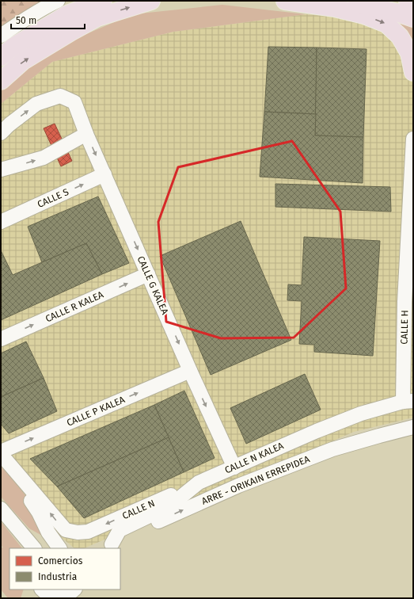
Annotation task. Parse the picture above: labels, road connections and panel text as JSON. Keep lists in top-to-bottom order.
{
  "streets": {
    "street": [
      "CALLE S",
      "CALLE G KALEA",
      "CALLE R KALEA",
      "CALLE H",
      "CALLE P KALEA",
      "CALLE N KALEA",
      "ARRE - ORIKAIN ERREPIDEA",
      "CALLE N"
    ]
  },
  "crossings": [
    ["CALLE S", "CALLE G KALEA"],
    ["CALLE G KALEA", "CALLE R KALEA"],
    ["CALLE G KALEA", "CALLE P KALEA"],
    ["CALLE G KALEA", "CALLE N KALEA"],
    ["CALLE H", "CALLE N KALEA"],
    ["CALLE N KALEA", "ARRE - ORIKAIN ERREPIDEA"],
    ["CALLE N KALEA", "CALLE N"]
  ],
  "one_way": [
    "CALLE G KALEA",
    "CALLE R KALEA",
    "CALLE P KALEA",
    "ARRE - ORIKAIN ERREPIDEA",
    "CALLE N"
  ],
  "legend": ["Comercios", "Industria"],
  "scale_bar": "50 m"
}
